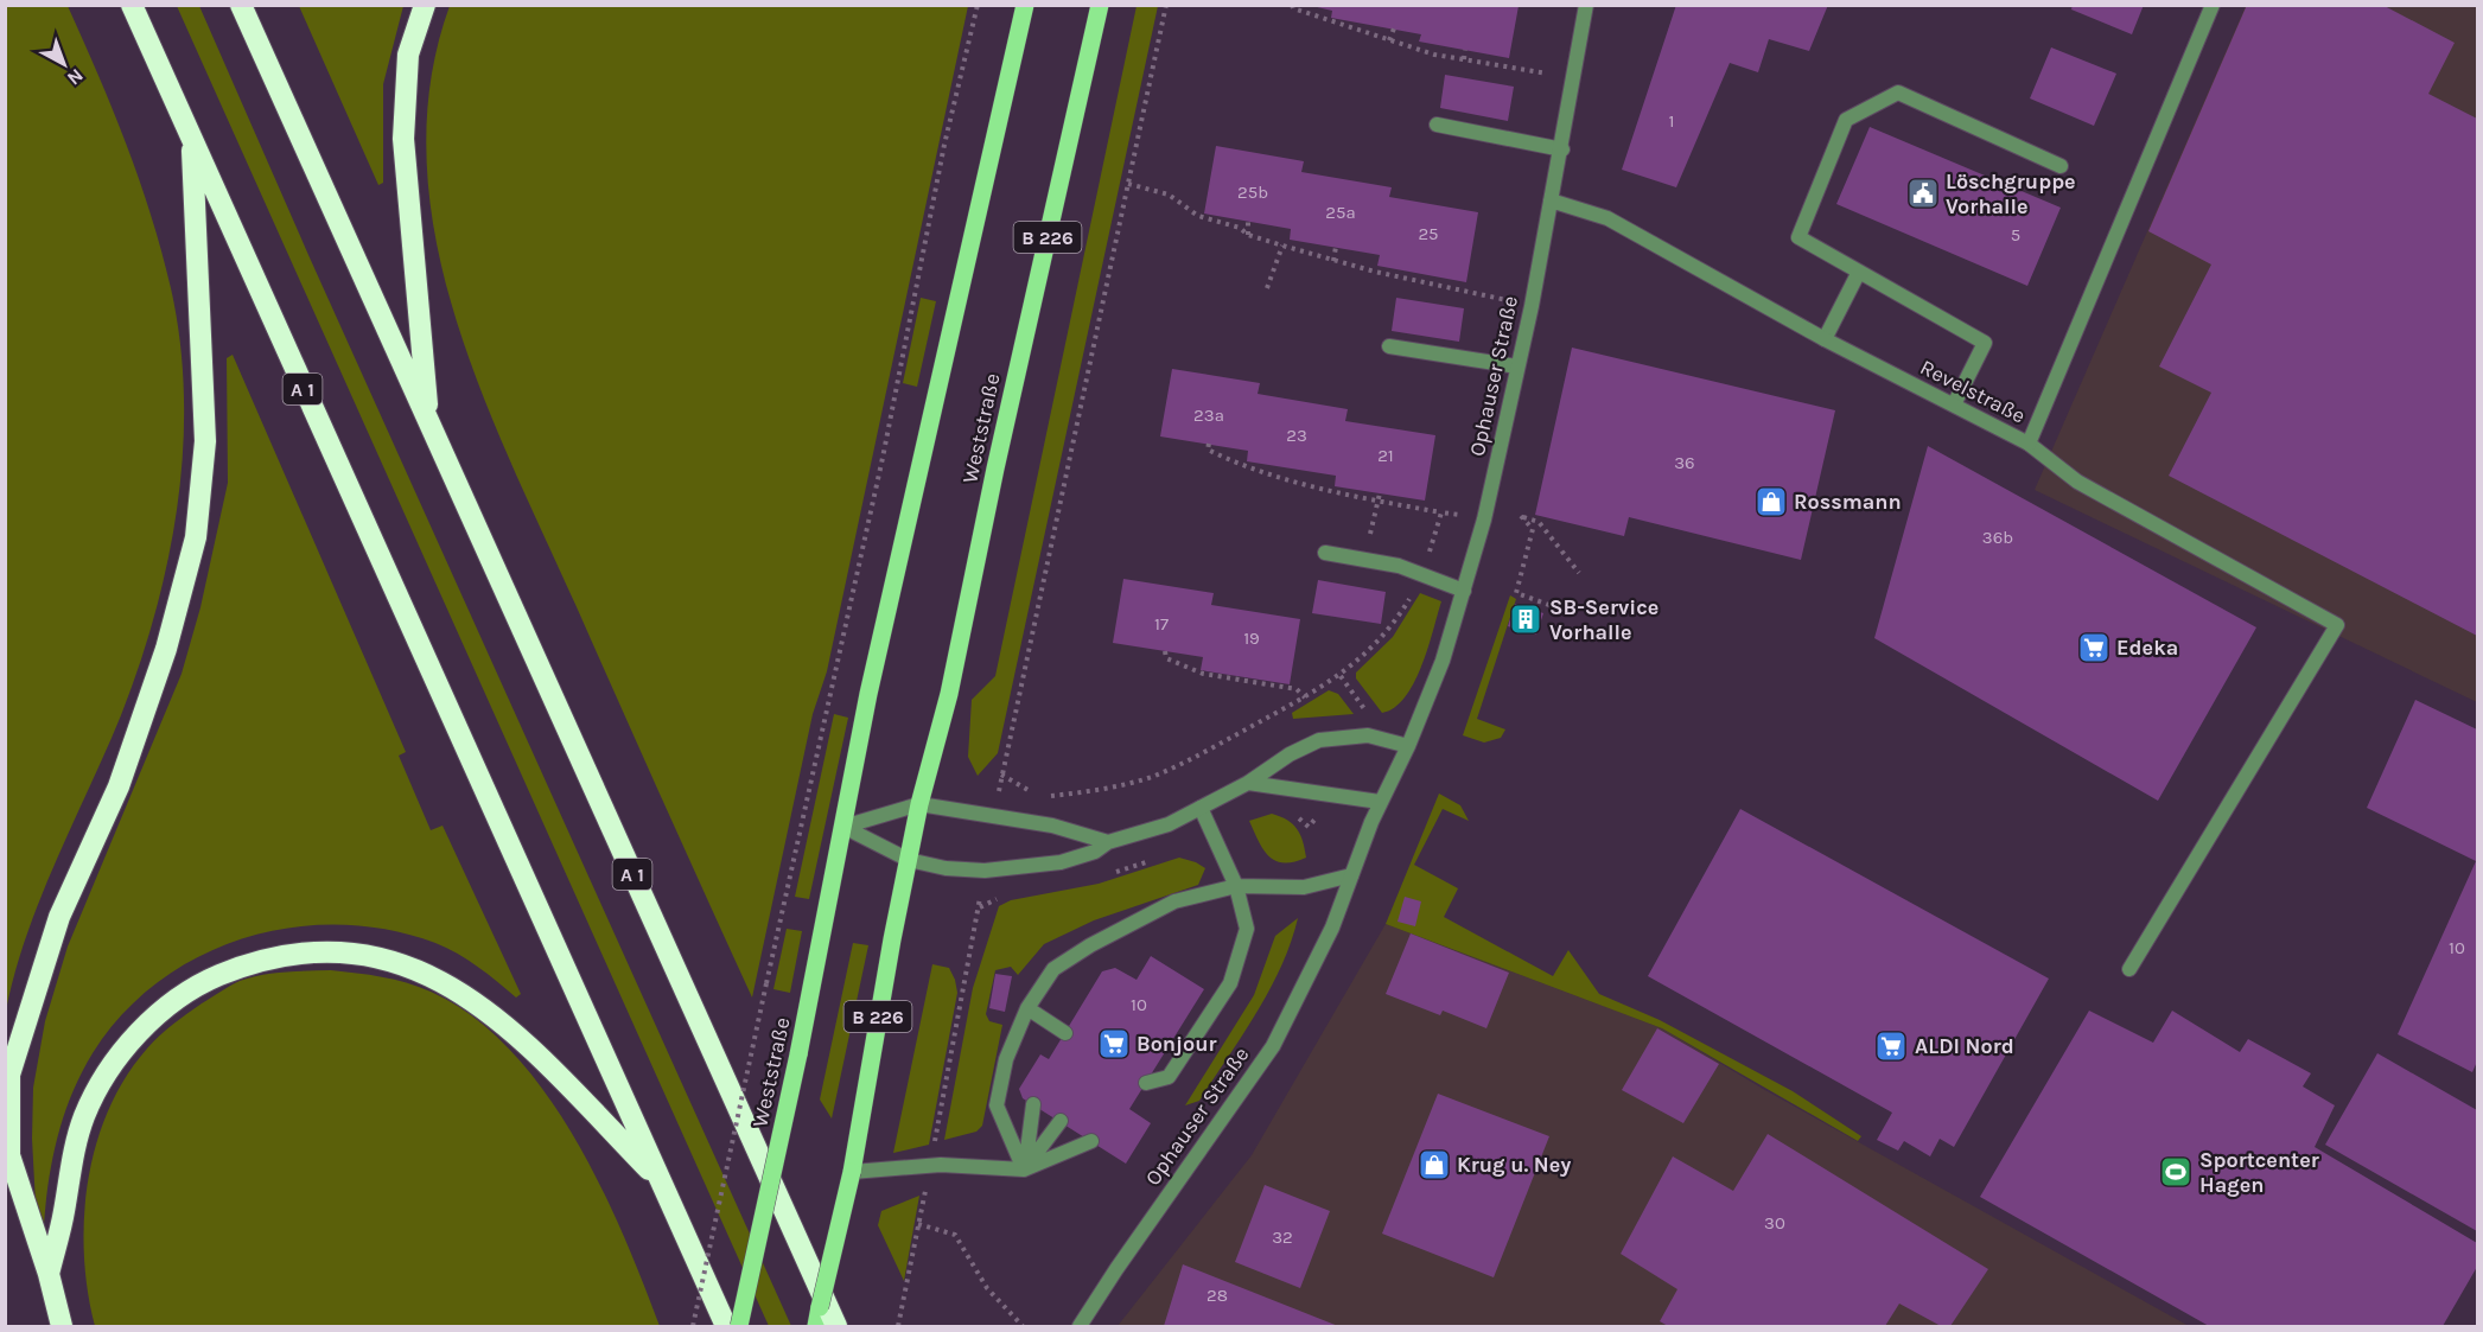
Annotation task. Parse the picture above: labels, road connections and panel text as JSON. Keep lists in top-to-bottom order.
{
  "streets": {
    "highway": ["A 1"],
    "main road": ["B 226", "Weststraße"],
    "street": ["Ophauser Straße", "Revelstraße"]
  },
  "crossings": [
    ["Ophauser Straße", "Revelstraße"]
  ],
  "places": {
    "public building": ["Löschgruppe Vorhalle"],
    "shop": ["Rossmann", "Krug u. Ney"],
    "building": ["SB-Service Vorhalle"],
    "supermarket": ["Edeka", "Bonjour", "ALDI Nord"],
    "sports": ["Sportcenter Hagen"]
  },
  "house_numbers": [
    "1",
    "25b",
    "25a",
    "25",
    "5",
    "23a",
    "23",
    "21",
    "36",
    "36b",
    "17",
    "19",
    "10",
    "10",
    "30",
    "32",
    "28"
  ],
  "north": "bottom right"
}
